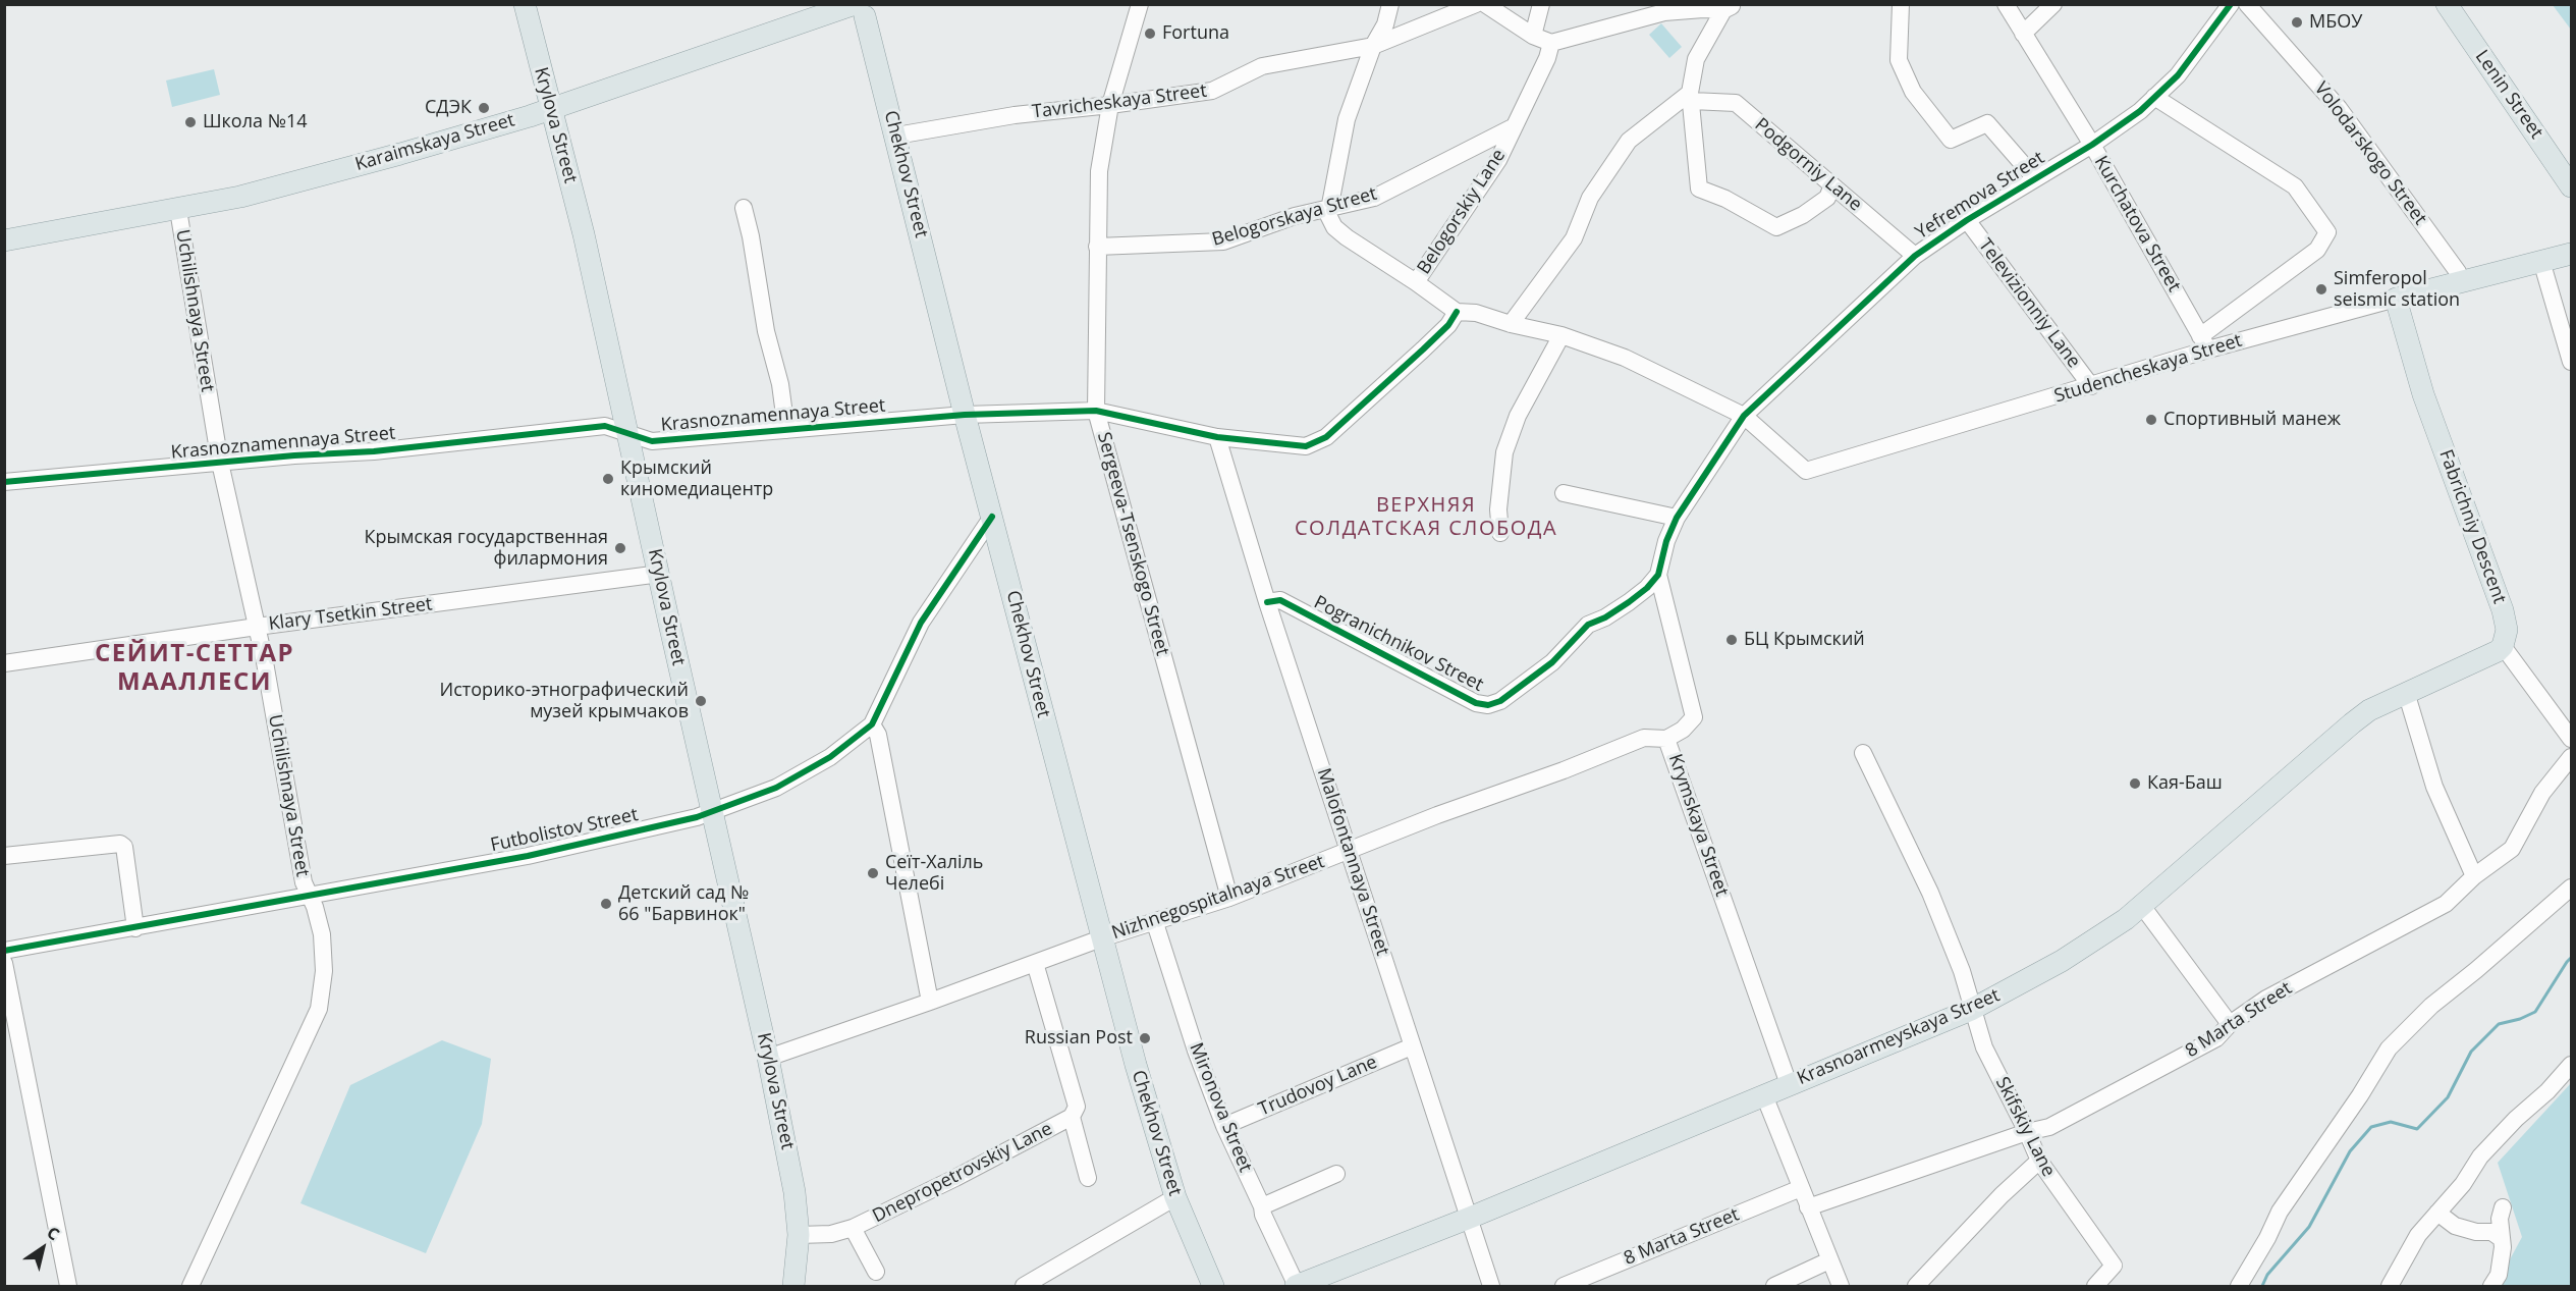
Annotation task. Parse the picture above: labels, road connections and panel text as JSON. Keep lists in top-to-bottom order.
{
  "streets": {
    "main road": [
      "Lenin Street",
      "Krylova Street",
      "Karaimskaya Street",
      "Chekhov Street",
      "Studencheskaya Street",
      "Fabrichniy Descent",
      "Krasnoarmeyskaya Street"
    ],
    "street": [
      "Tavricheskaya Street",
      "Volodarskogo Street",
      "Podgorniy Lane",
      "Yefremova Street",
      "Belogorskiy Lane",
      "Belogorskaya Street",
      "Kurchatova Street",
      "Televizionniy Lane",
      "Uchilishnaya Street",
      "Krasnoznamennaya Street",
      "Sergeeva-Tsenskogo Street",
      "Klary Tsetkin Street",
      "Pogranichnikov Street",
      "Krymskaya Street",
      "Futbolistov Street",
      "Malofontannaya Street",
      "Nizhnegospitalnaya Street",
      "8 Marta Street",
      "Trudovoy Lane",
      "Mironova Street",
      "Skifskiy Lane",
      "Dnepropetrovskiy Lane"
    ]
  },
  "crossings": [
    ["Tavricheskaya Street", "Chekhov Street"],
    ["Tavricheskaya Street", "Sergeeva-Tsenskogo Street"],
    ["Krylova Street", "Karaimskaya Street"],
    ["Krylova Street", "Krasnoznamennaya Street"],
    ["Krylova Street", "Klary Tsetkin Street"],
    ["Krylova Street", "Futbolistov Street"],
    ["Krylova Street", "Nizhnegospitalnaya Street"],
    ["Krylova Street", "Dnepropetrovskiy Lane"],
    ["Karaimskaya Street", "Chekhov Street"],
    ["Karaimskaya Street", "Uchilishnaya Street"],
    ["Volodarskogo Street", "Studencheskaya Street"],
    ["Podgorniy Lane", "Yefremova Street"],
    ["Chekhov Street", "Krasnoznamennaya Street"],
    ["Chekhov Street", "Futbolistov Street"],
    ["Chekhov Street", "Nizhnegospitalnaya Street"],
    ["Yefremova Street", "Kurchatova Street"],
    ["Yefremova Street", "Televizionniy Lane"],
    ["Yefremova Street", "Studencheskaya Street"],
    ["Belogorskiy Lane", "Belogorskaya Street"],
    ["Belogorskaya Street", "Sergeeva-Tsenskogo Street"],
    ["Kurchatova Street", "Studencheskaya Street"],
    ["Televizionniy Lane", "Studencheskaya Street"],
    ["Uchilishnaya Street", "Krasnoznamennaya Street"],
    ["Uchilishnaya Street", "Klary Tsetkin Street"],
    ["Uchilishnaya Street", "Futbolistov Street"],
    ["Studencheskaya Street", "Fabrichniy Descent"],
    ["Krasnoznamennaya Street", "Sergeeva-Tsenskogo Street"],
    ["Krasnoznamennaya Street", "Malofontannaya Street"],
    ["Fabrichniy Descent", "Krasnoarmeyskaya Street"],
    ["Sergeeva-Tsenskogo Street", "Nizhnegospitalnaya Street"],
    ["Pogranichnikov Street", "Krymskaya Street"],
    ["Pogranichnikov Street", "Malofontannaya Street"],
    ["Krymskaya Street", "Nizhnegospitalnaya Street"],
    ["Krymskaya Street", "Krasnoarmeyskaya Street"],
    ["Malofontannaya Street", "Nizhnegospitalnaya Street"],
    ["Malofontannaya Street", "Krasnoarmeyskaya Street"],
    ["Malofontannaya Street", "Trudovoy Lane"],
    ["Nizhnegospitalnaya Street", "Mironova Street"],
    ["Nizhnegospitalnaya Street", "Dnepropetrovskiy Lane"],
    ["8 Marta Street", "Skifskiy Lane"],
    ["Krasnoarmeyskaya Street", "Mironova Street"],
    ["Krasnoarmeyskaya Street", "Skifskiy Lane"],
    ["Trudovoy Lane", "Mironova Street"]
  ],
  "districts": ["ВЕРХНЯЯ СОЛДАТСКАЯ СЛОБОДА", "СЕЙИТ-СЕТТАР МААЛЛЕСИ"],
  "places": [
    "МБОУ",
    "Fortuna",
    "СДЭК",
    "Школа №14",
    "Simferopol seismic station",
    "Спортивный манеж",
    "Крымский киномедиацентр",
    "Крымская государственная филармония",
    "БЦ Крымский",
    "Историко-этнографический музей крымчаков",
    "Кая-Баш",
    "Сеїт-Халіль Челебі",
    "Детский сад № 66 \"Барвинок\"",
    "Russian Post"
  ],
  "north": "top right"
}
